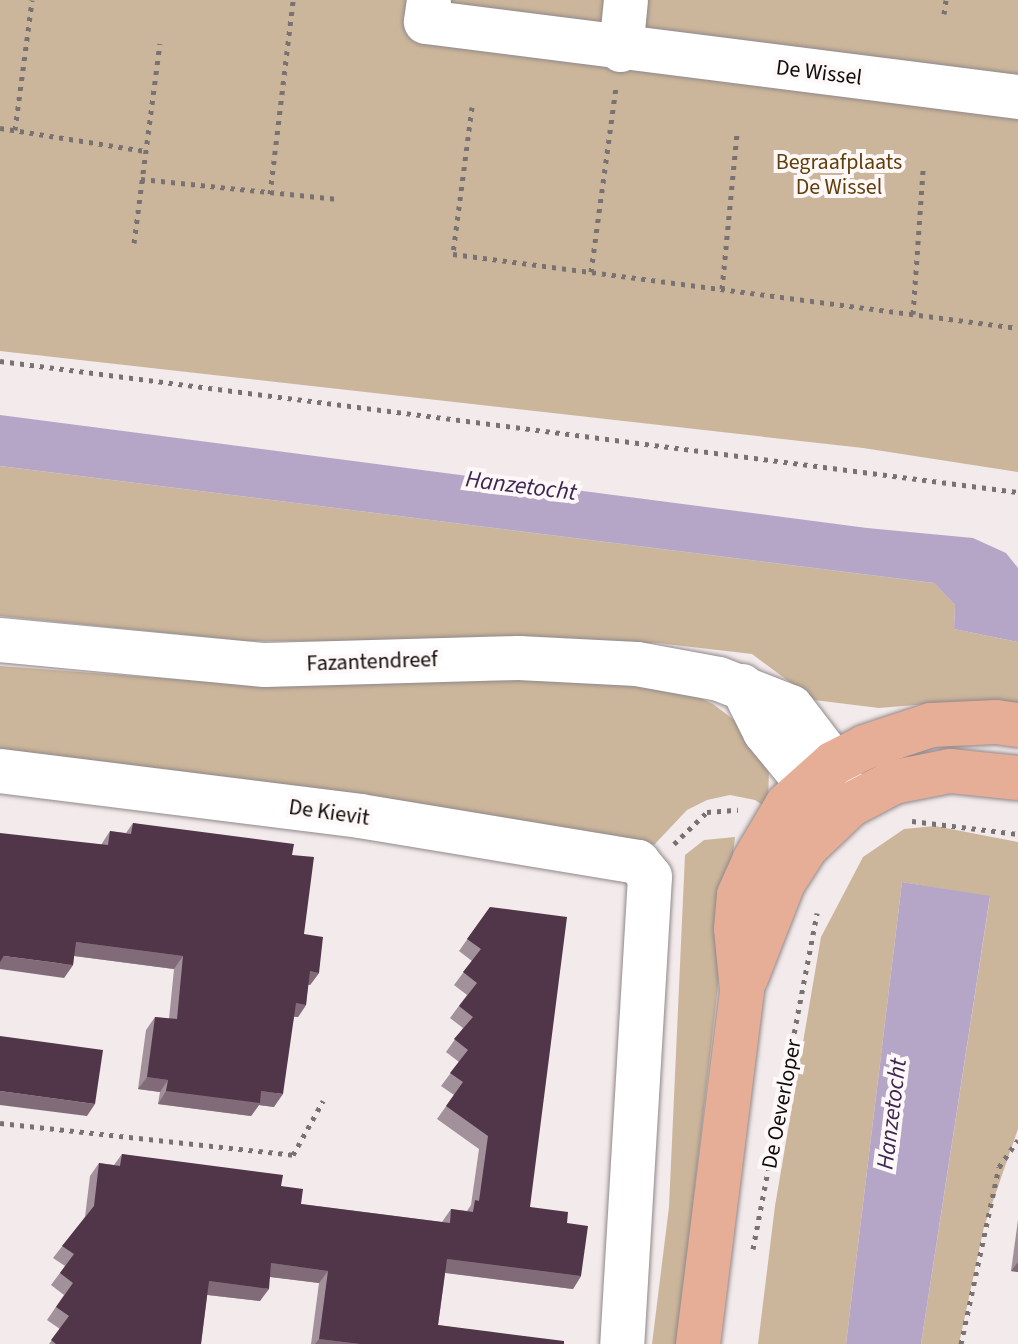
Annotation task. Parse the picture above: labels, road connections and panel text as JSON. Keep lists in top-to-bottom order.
{
  "streets": {
    "street": ["De Wissel", "Fazantendreef", "De Kievit"],
    "path": ["De Oeverloper"]
  },
  "water": ["Hanzetocht"],
  "parks": ["Begraafplaats De Wissel"]
}
